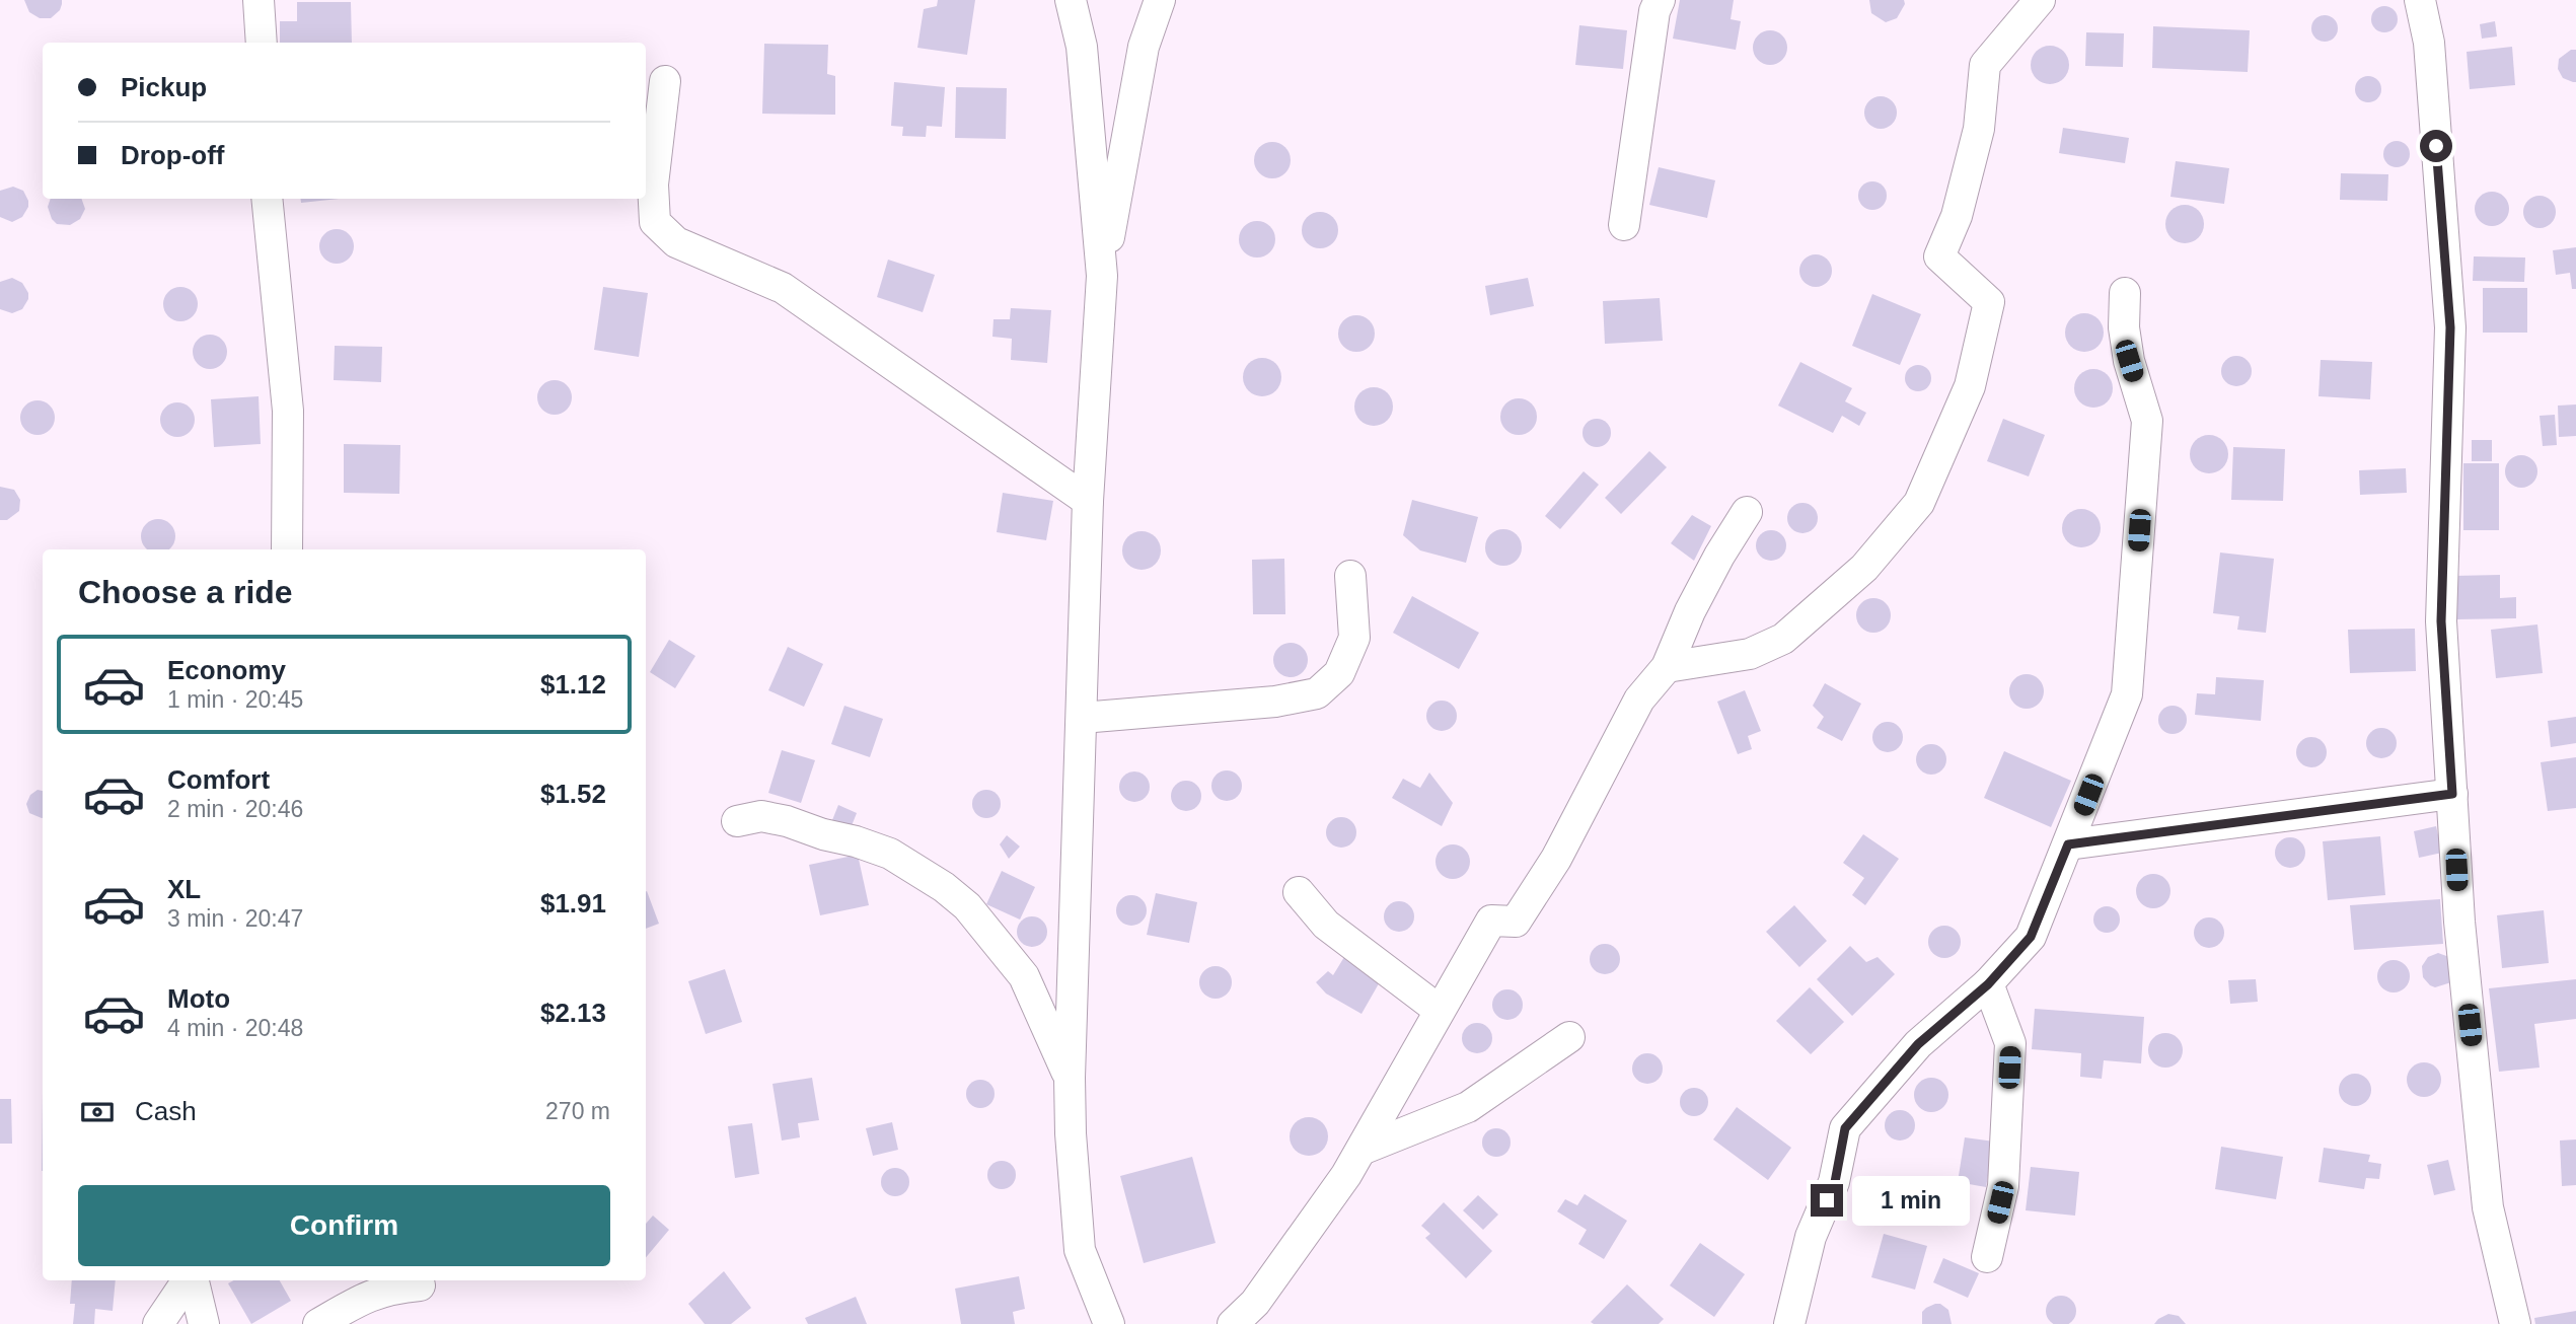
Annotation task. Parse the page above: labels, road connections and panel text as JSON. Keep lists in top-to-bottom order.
{
  "page": {
    "banner": ["Pickup", "Drop-off"],
    "heading": "Choose a ride",
    "list": [
      {
        "name": "Economy",
        "note": "1 min · 20:45",
        "value": "$1.12"
      },
      {
        "name": "Comfort",
        "note": "2 min · 20:46",
        "value": "$1.52"
      },
      {
        "name": "XL",
        "note": "3 min · 20:47",
        "value": "$1.91"
      },
      {
        "name": "Moto",
        "note": "4 min · 20:48",
        "value": "$2.13"
      }
    ],
    "pay": ["Cash", "270 m"],
    "buttons": "Confirm",
    "bubble": "1 min"
  }
}
